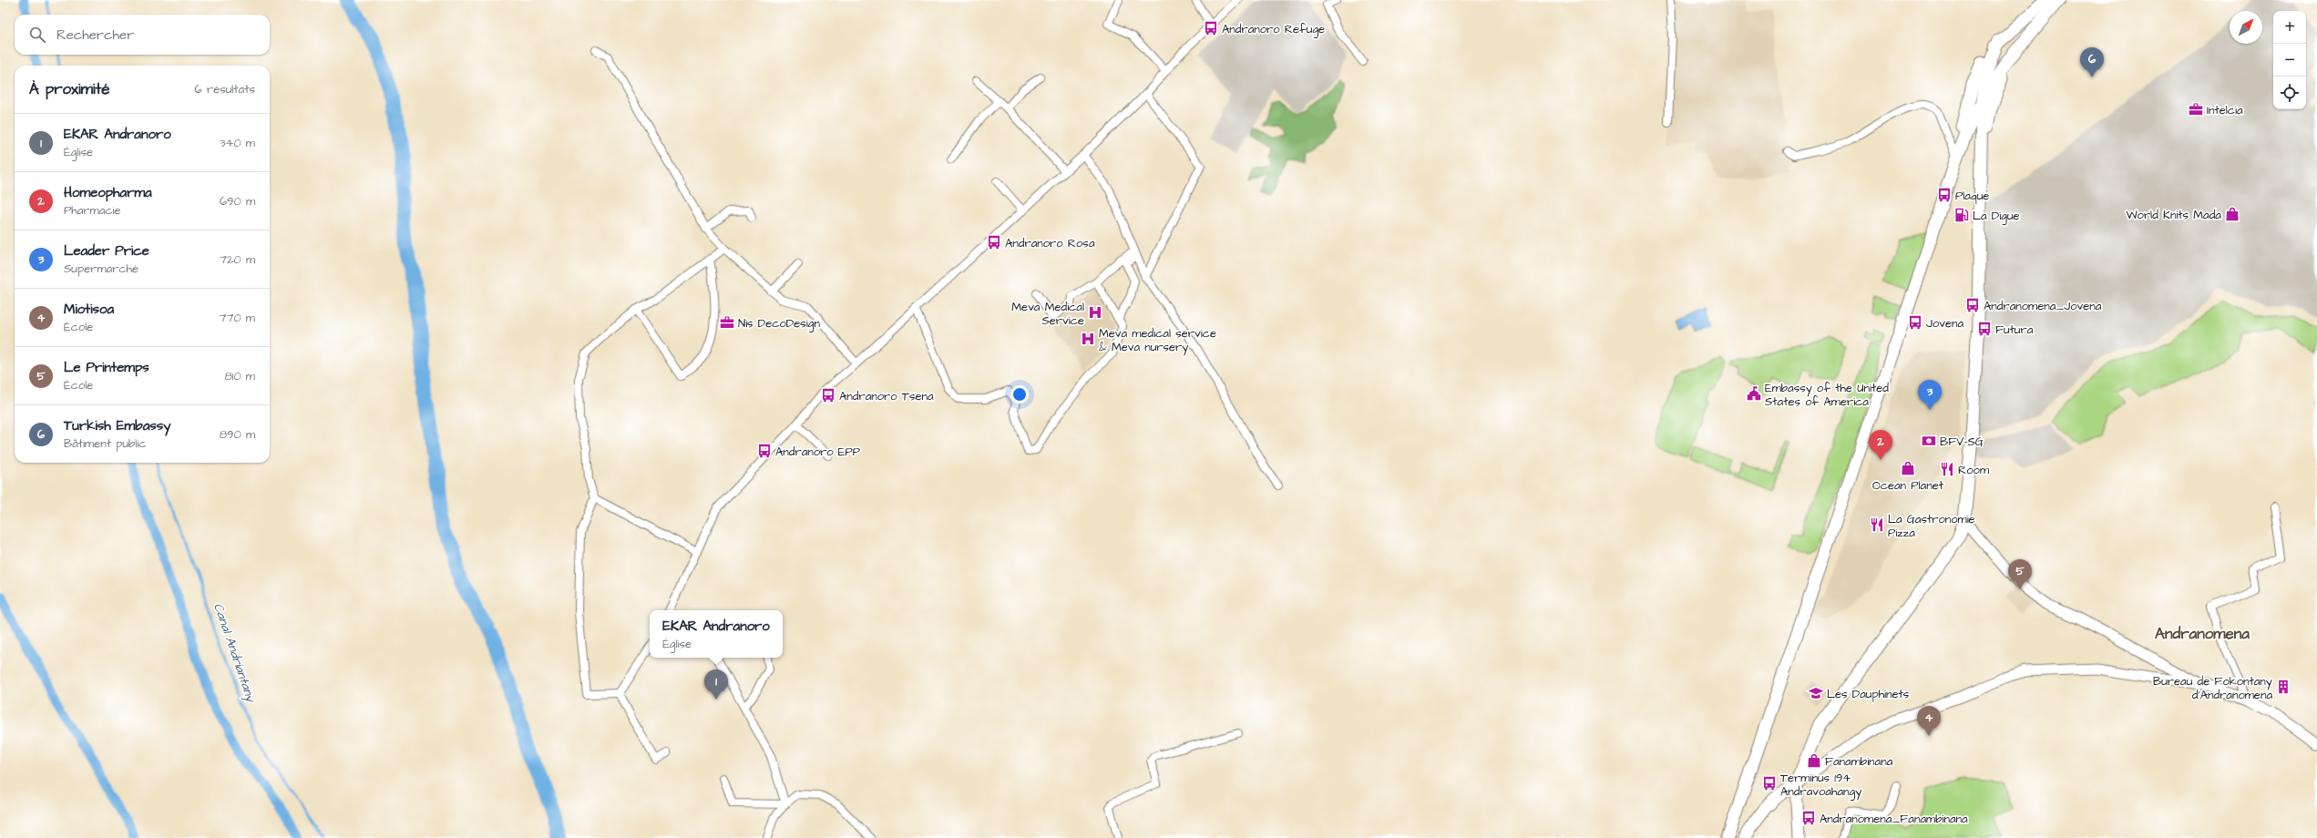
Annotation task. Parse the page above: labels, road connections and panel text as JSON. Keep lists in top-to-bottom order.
{
  "districts": ["Andranomena"],
  "water": ["Canal Andriantany"],
  "places": {
    "bus stop": [
      "Andranoro Refuge",
      "Plaque",
      "Andranoro Rosa",
      "Andranomena_Jovena",
      "Jovena",
      "Futura",
      "Andranoro Tsena",
      "Andranoro EPP",
      "Terminus 194 Andravoahangy",
      "Andranomena_Fanambinana"
    ],
    "office": ["Intelcia", "Nis DecoDesign"],
    "shop": ["World Knits Mada", "Ocean Planet", "Fanambinana"],
    "fuel station": ["La Digue"],
    "hospital": ["Meva Medical Service", "Meva medical service & Meva nursery"],
    "public building": ["Embassy of the United States of America"],
    "bank": ["BFV-SG"],
    "restaurant": ["Room", "La Gastronomie Pizza"],
    "building": ["Bureau de Fokontany d'Andranomena"],
    "school or university": ["Les Dauphinets"]
  },
  "north": "top right",
  "page": {
    "map_buttons": ["+", "−"],
    "search": "Rechercher",
    "pins": [
      "6",
      "3",
      "2",
      "5",
      "1",
      "4"
    ],
    "heading": ["À proximité", "6 résultats"],
    "list": [
      {
        "mark": "1",
        "name": "EKAR Andranoro",
        "note": "Église",
        "value": "340 m"
      },
      {
        "mark": "2",
        "name": "Homeopharma",
        "note": "Pharmacie",
        "value": "690 m"
      },
      {
        "mark": "3",
        "name": "Leader Price",
        "note": "Supermarché",
        "value": "720 m"
      },
      {
        "mark": "4",
        "name": "Miotisoa",
        "note": "École",
        "value": "770 m"
      },
      {
        "mark": "5",
        "name": "Le Printemps",
        "note": "École",
        "value": "810 m"
      },
      {
        "mark": "6",
        "name": "Turkish Embassy",
        "note": "Bâtiment public",
        "value": "890 m"
      }
    ],
    "popup": ["EKAR Andranoro", "Église"]
  }
}
